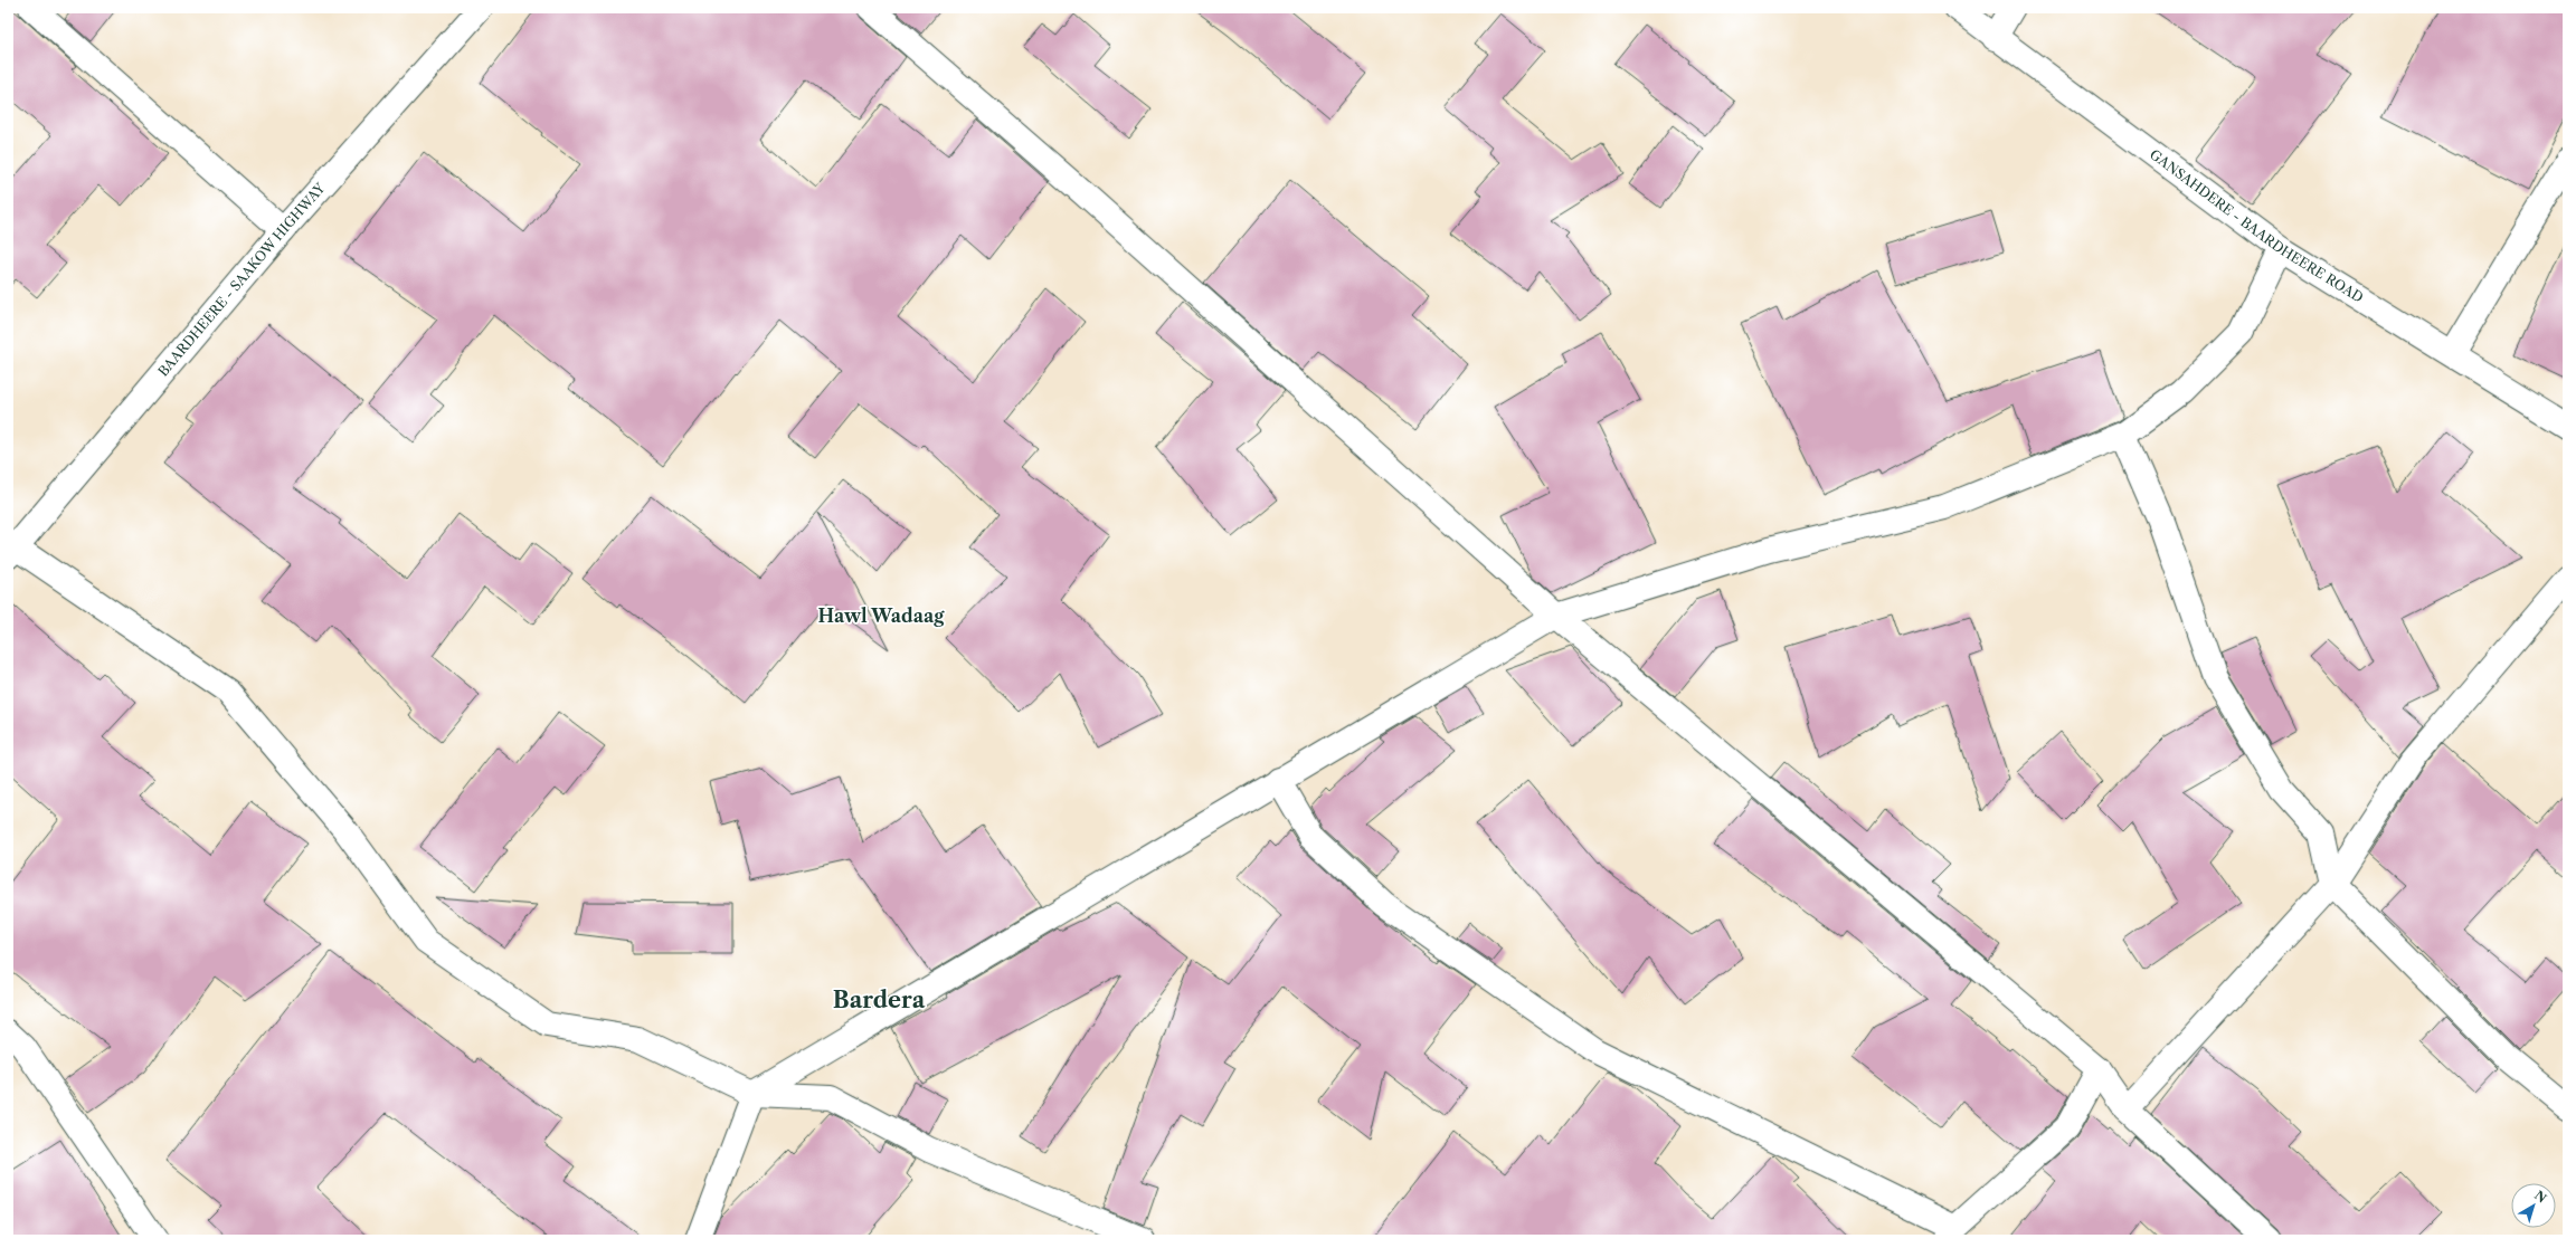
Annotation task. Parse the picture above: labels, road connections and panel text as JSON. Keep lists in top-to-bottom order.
{
  "streets": {
    "street": ["GANSAHDERE - BAARDHEERE ROAD", "BAARDHEERE - SAAKOW HIGHWAY"]
  },
  "districts": ["Hawl Wadaag", "Bardera"],
  "north": "top right"
}
